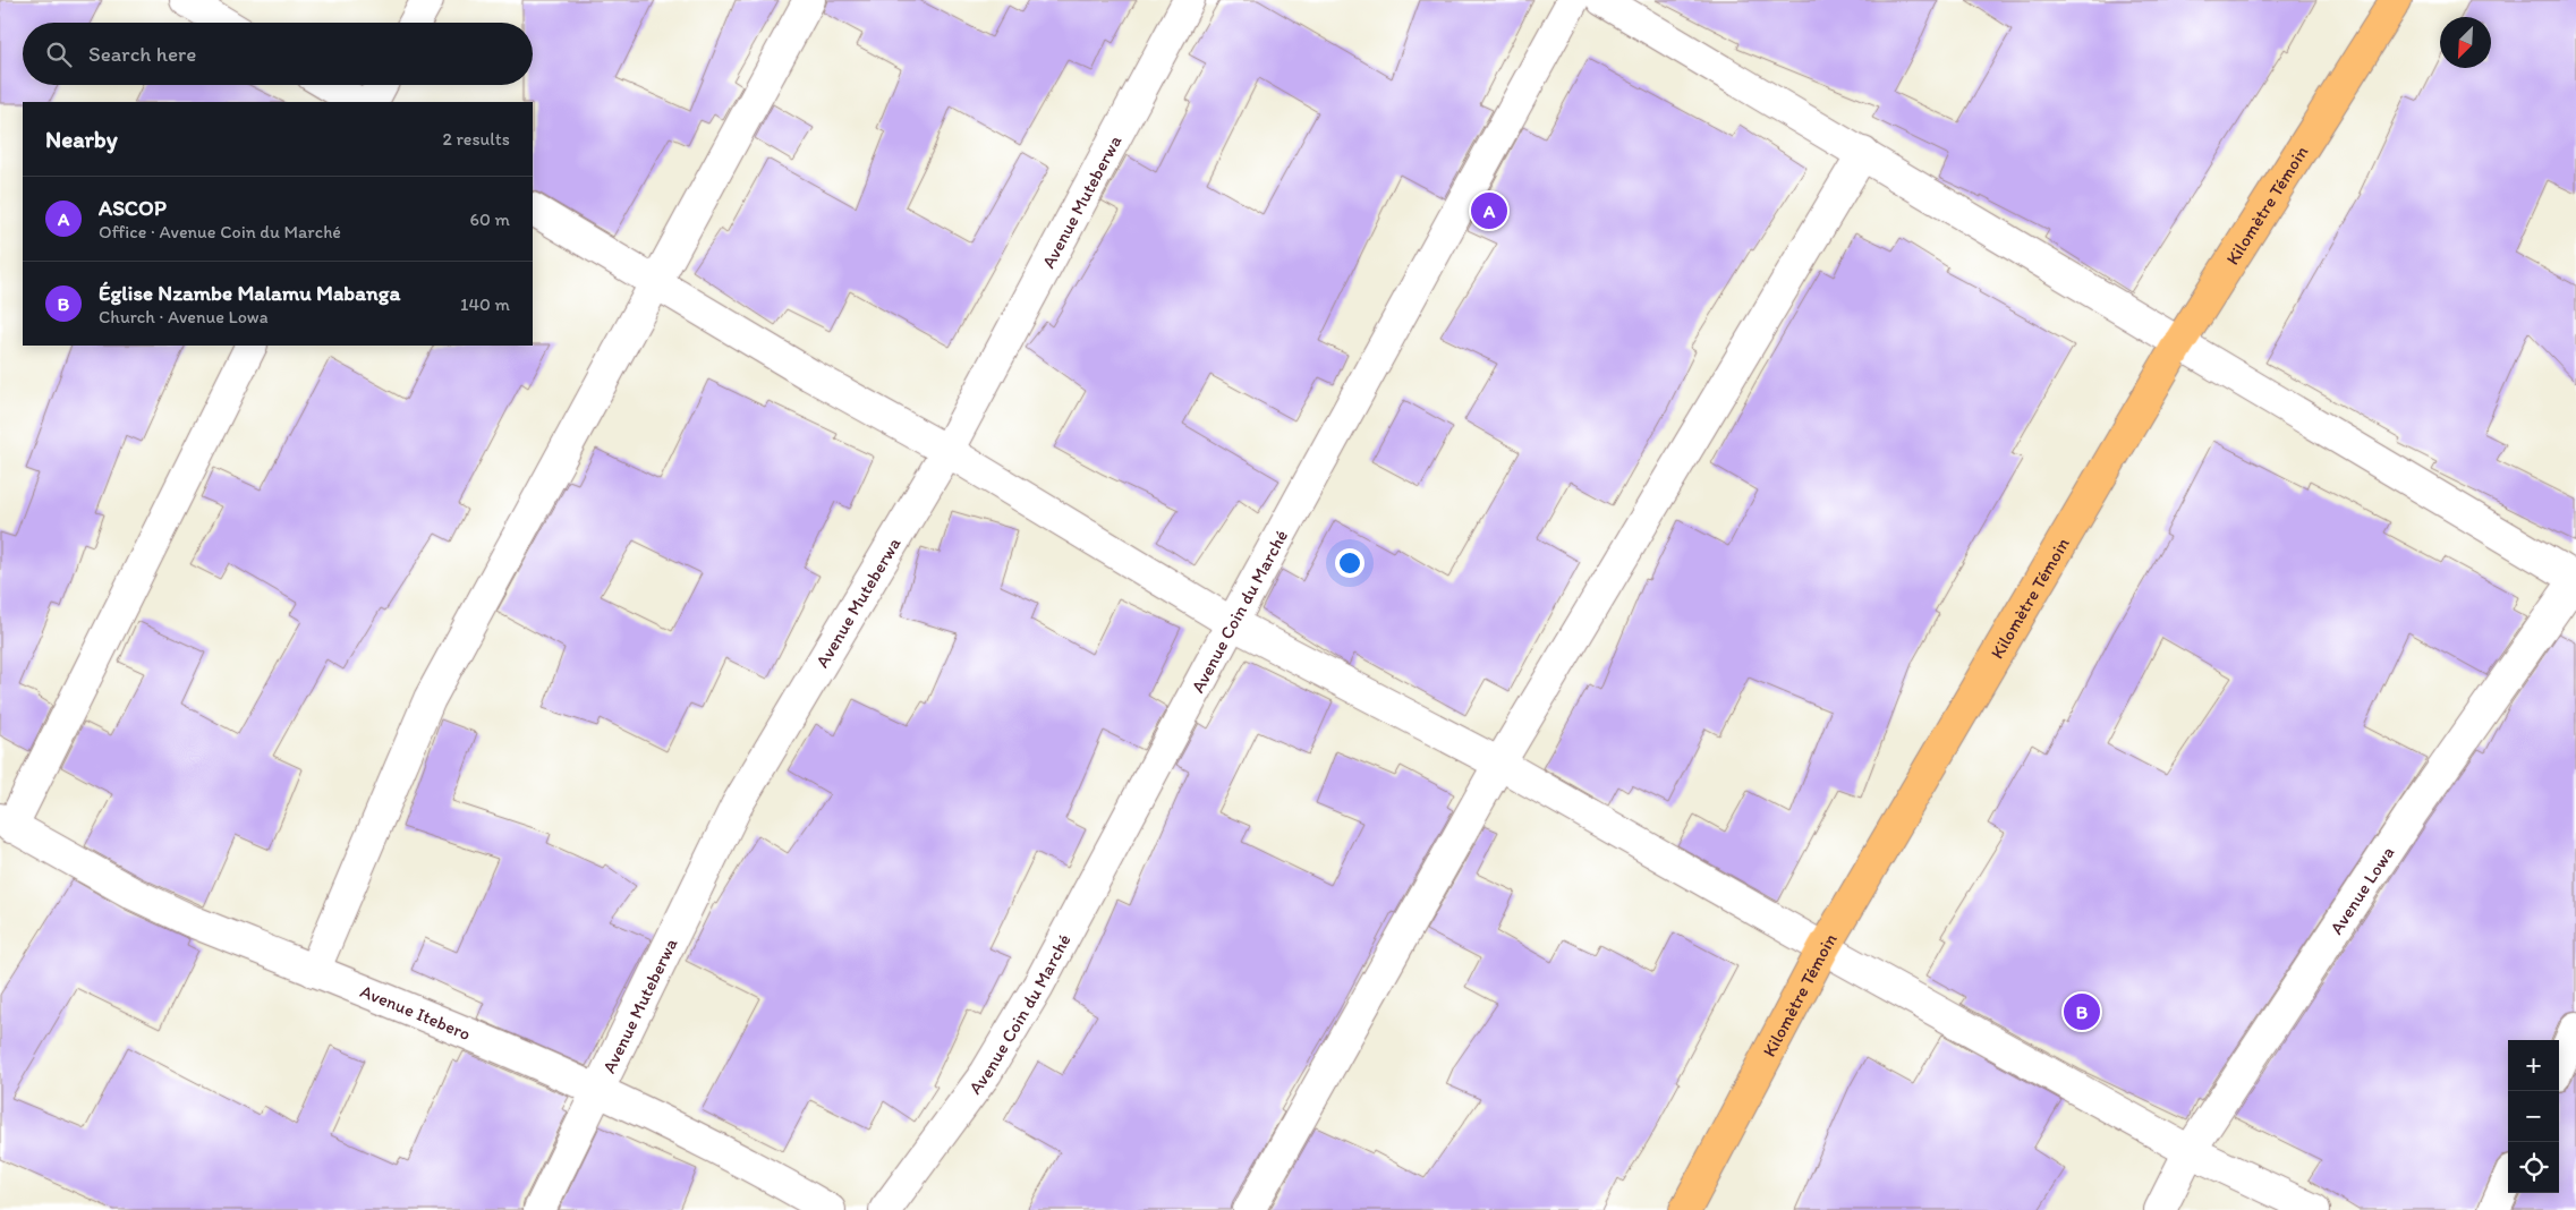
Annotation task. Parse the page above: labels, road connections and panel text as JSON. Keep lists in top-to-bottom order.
{
  "streets": {
    "main road": ["Kilomètre Témoin"],
    "street": [
      "Avenue Muteberwa",
      "Avenue Coin du Marché",
      "Avenue Lowa",
      "Avenue Itebero"
    ]
  },
  "crossings": [
    ["Avenue Muteberwa", "Avenue Itebero"]
  ],
  "north": "bottom left",
  "page": {
    "search": "Search here",
    "heading": ["Nearby", "2 results"],
    "list": [
      {
        "mark": "A",
        "name": "ASCOP",
        "note": "Office · Avenue Coin du Marché",
        "value": "60 m"
      },
      {
        "mark": "B",
        "name": "Église Nzambe Malamu Mabanga",
        "note": "Church · Avenue Lowa",
        "value": "140 m"
      }
    ],
    "pins": ["A", "B"],
    "map_buttons": ["+", "−"]
  }
}
